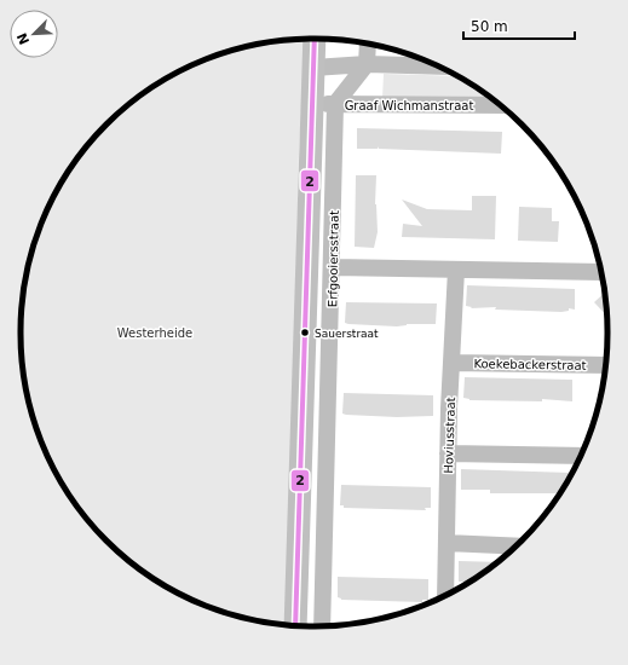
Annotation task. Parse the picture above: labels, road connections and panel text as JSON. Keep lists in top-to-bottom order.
{
  "streets": {
    "street": [
      "Graaf Wichmanstraat",
      "Erfgooiersstraat",
      "Koekebackerstraat",
      "Hoviusstraat"
    ]
  },
  "crossings": [
    ["Graaf Wichmanstraat", "Erfgooiersstraat"],
    ["Koekebackerstraat", "Hoviusstraat"]
  ],
  "parks": ["Westerheide"],
  "places": ["Sauerstraat"],
  "lines": ["transit line 2"],
  "scale_bar": "50 m",
  "north": "bottom left"
}
